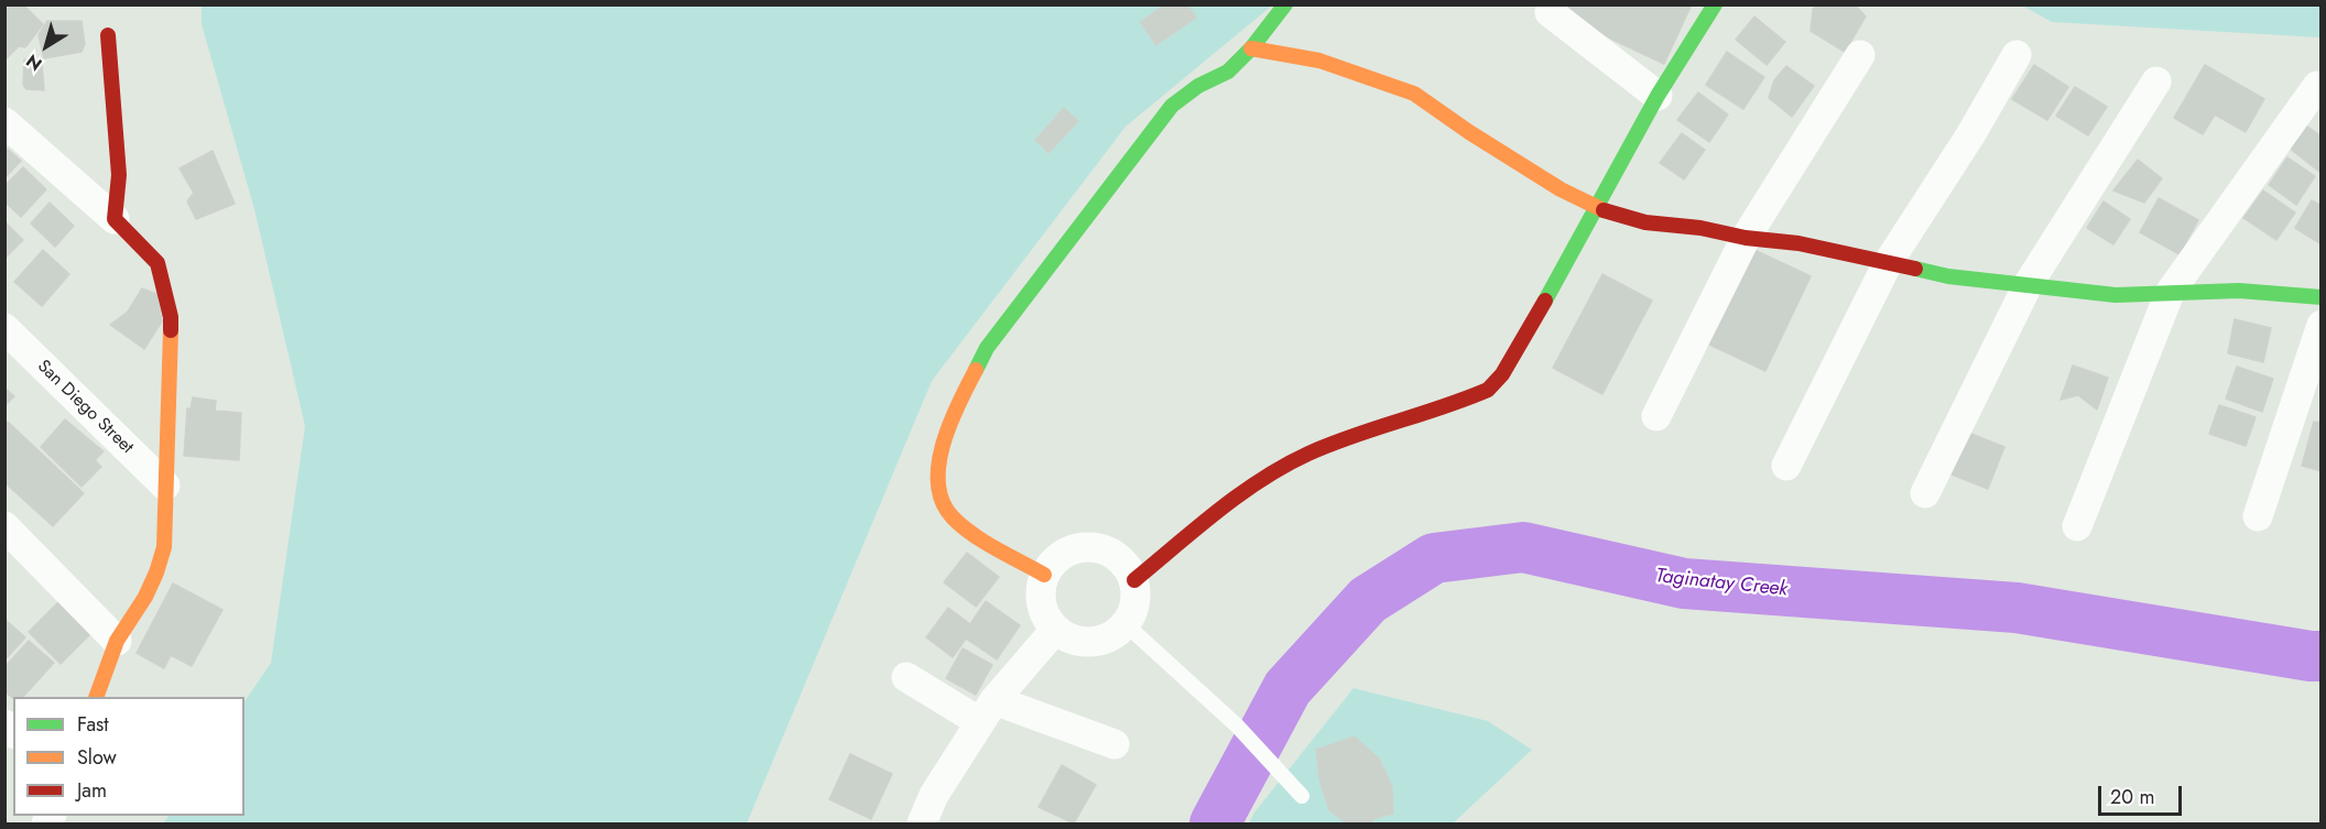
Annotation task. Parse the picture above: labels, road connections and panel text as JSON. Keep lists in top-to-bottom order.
{
  "streets": {
    "street": ["San Diego Street"]
  },
  "water": ["Taginatay Creek"],
  "legend": ["Fast", "Slow", "Jam"],
  "scale_bar": "20 m",
  "north": "bottom left"
}
